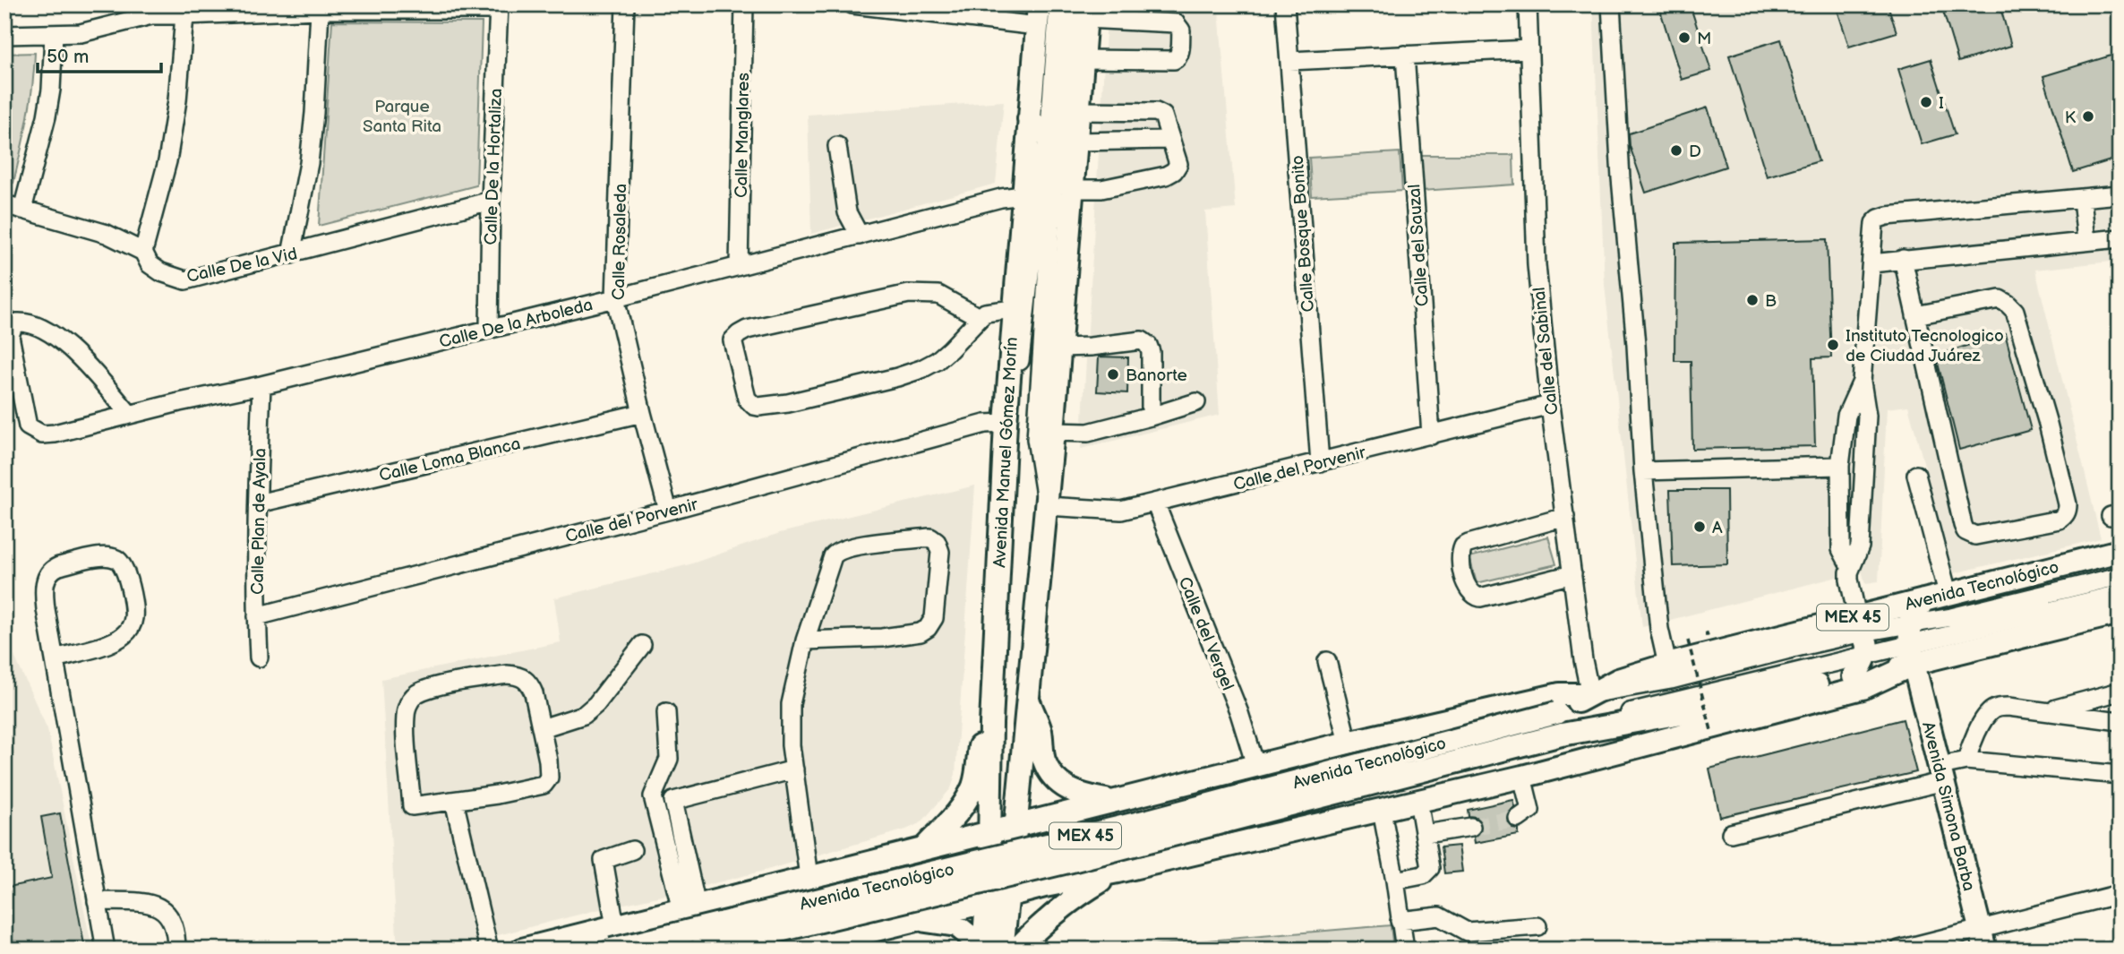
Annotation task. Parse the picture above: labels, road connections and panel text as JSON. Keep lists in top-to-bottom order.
{
  "streets": {
    "main road": [
      "Avenida Manuel Gómez Morín",
      "Avenida Tecnológico",
      "MEX 45",
      "Avenida Simona Barba"
    ],
    "street": [
      "Calle Manglares",
      "Calle De la Hortaliza",
      "Calle Bosque Bonito",
      "Calle Rosaleda",
      "Calle del Sauzal",
      "Calle De la Vid",
      "Calle De la Arboleda",
      "Calle del Sabinal",
      "Calle Loma Blanca",
      "Calle del Porvenir",
      "Calle Plan de Ayala",
      "Calle del Vergel"
    ]
  },
  "crossings": [
    ["Calle Manglares", "Calle De la Arboleda"],
    ["Calle De la Hortaliza", "Calle De la Vid"],
    ["Calle De la Hortaliza", "Calle De la Arboleda"],
    ["Calle Bosque Bonito", "Calle del Porvenir"],
    ["Calle Rosaleda", "Calle De la Arboleda"],
    ["Calle Rosaleda", "Calle Loma Blanca"],
    ["Calle Rosaleda", "Calle del Porvenir"],
    ["Calle del Sauzal", "Calle del Porvenir"],
    ["Calle De la Arboleda", "Avenida Manuel Gómez Morín"],
    ["Calle De la Arboleda", "Calle Plan de Ayala"],
    ["Calle del Sabinal", "Calle del Porvenir"],
    ["Calle del Sabinal", "Avenida Tecnológico"],
    ["Avenida Manuel Gómez Morín", "Calle del Porvenir"],
    ["Calle Loma Blanca", "Calle Plan de Ayala"],
    ["Calle del Porvenir", "Calle Plan de Ayala"],
    ["Calle del Porvenir", "Calle del Vergel"],
    ["Avenida Tecnológico", "Avenida Simona Barba"]
  ],
  "parks": ["Parque Santa Rita"],
  "places": [
    "M",
    "I",
    "K",
    "D",
    "B",
    "Instituto Tecnologico de Ciudad Juárez",
    "Banorte",
    "A"
  ],
  "scale_bar": "50 m"
}
